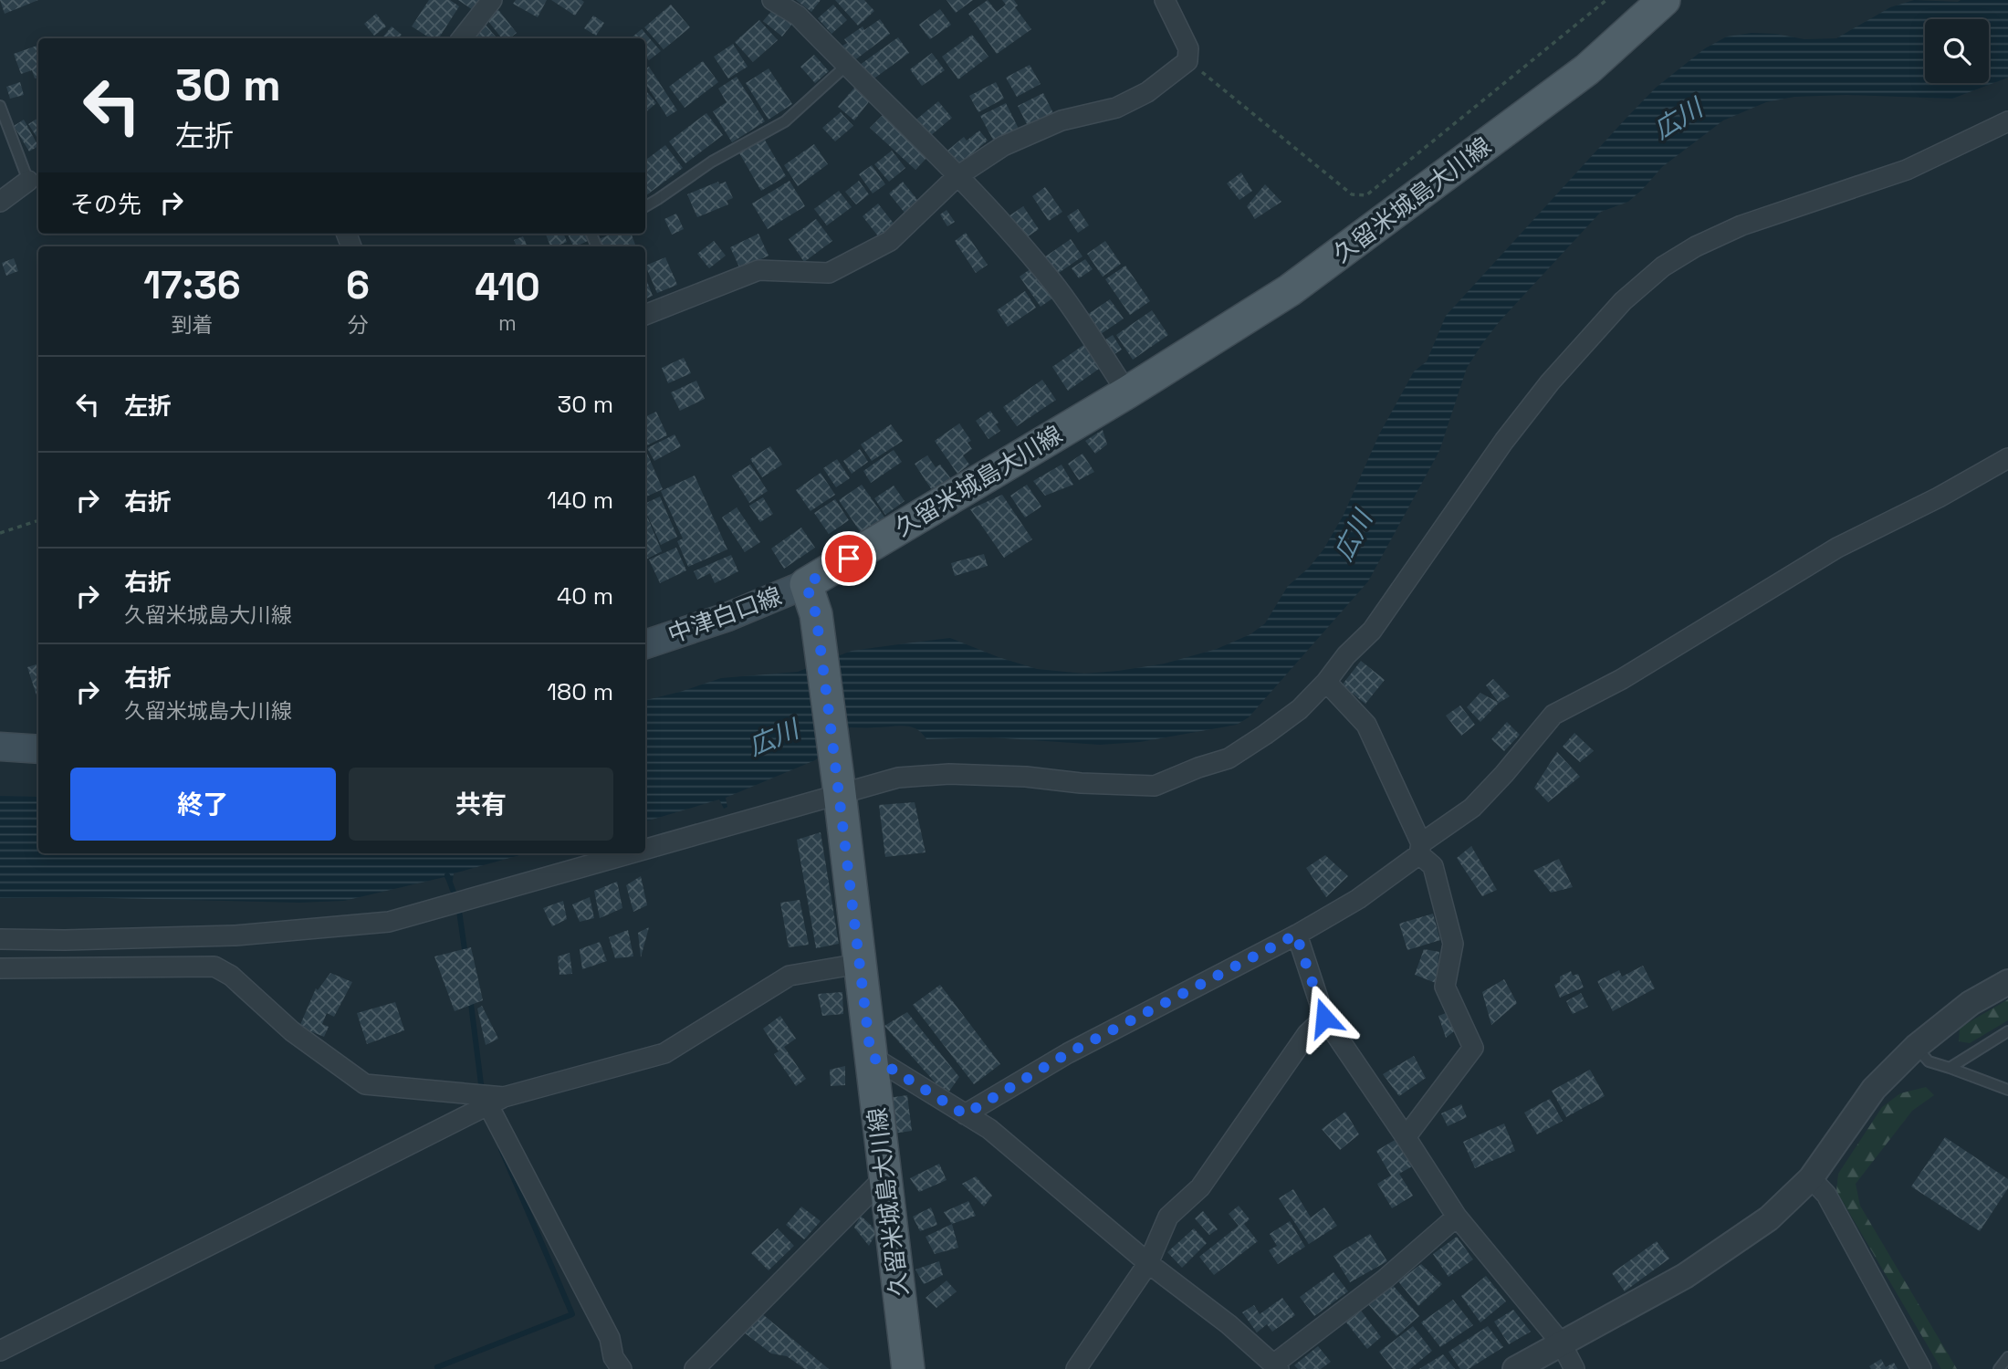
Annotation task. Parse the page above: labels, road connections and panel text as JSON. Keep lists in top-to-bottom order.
{
  "streets": {
    "main road": ["久留米城島大川線", "中津白口線"]
  },
  "crossings": [
    ["久留米城島大川線", "中津白口線"]
  ],
  "water": ["広川"],
  "page": {
    "turn": ["30 m", "左折"],
    "then": "その先",
    "eta": [
      "17:36",
      "到着",
      "6",
      "分",
      "410",
      "m"
    ],
    "list": [
      {
        "name": "左折",
        "value": "30 m"
      },
      {
        "name": "右折",
        "value": "140 m"
      },
      {
        "name": "右折",
        "note": "久留米城島大川線",
        "value": "40 m"
      },
      {
        "name": "右折",
        "note": "久留米城島大川線",
        "value": "180 m"
      }
    ],
    "buttons": ["終了", "共有"]
  }
}
